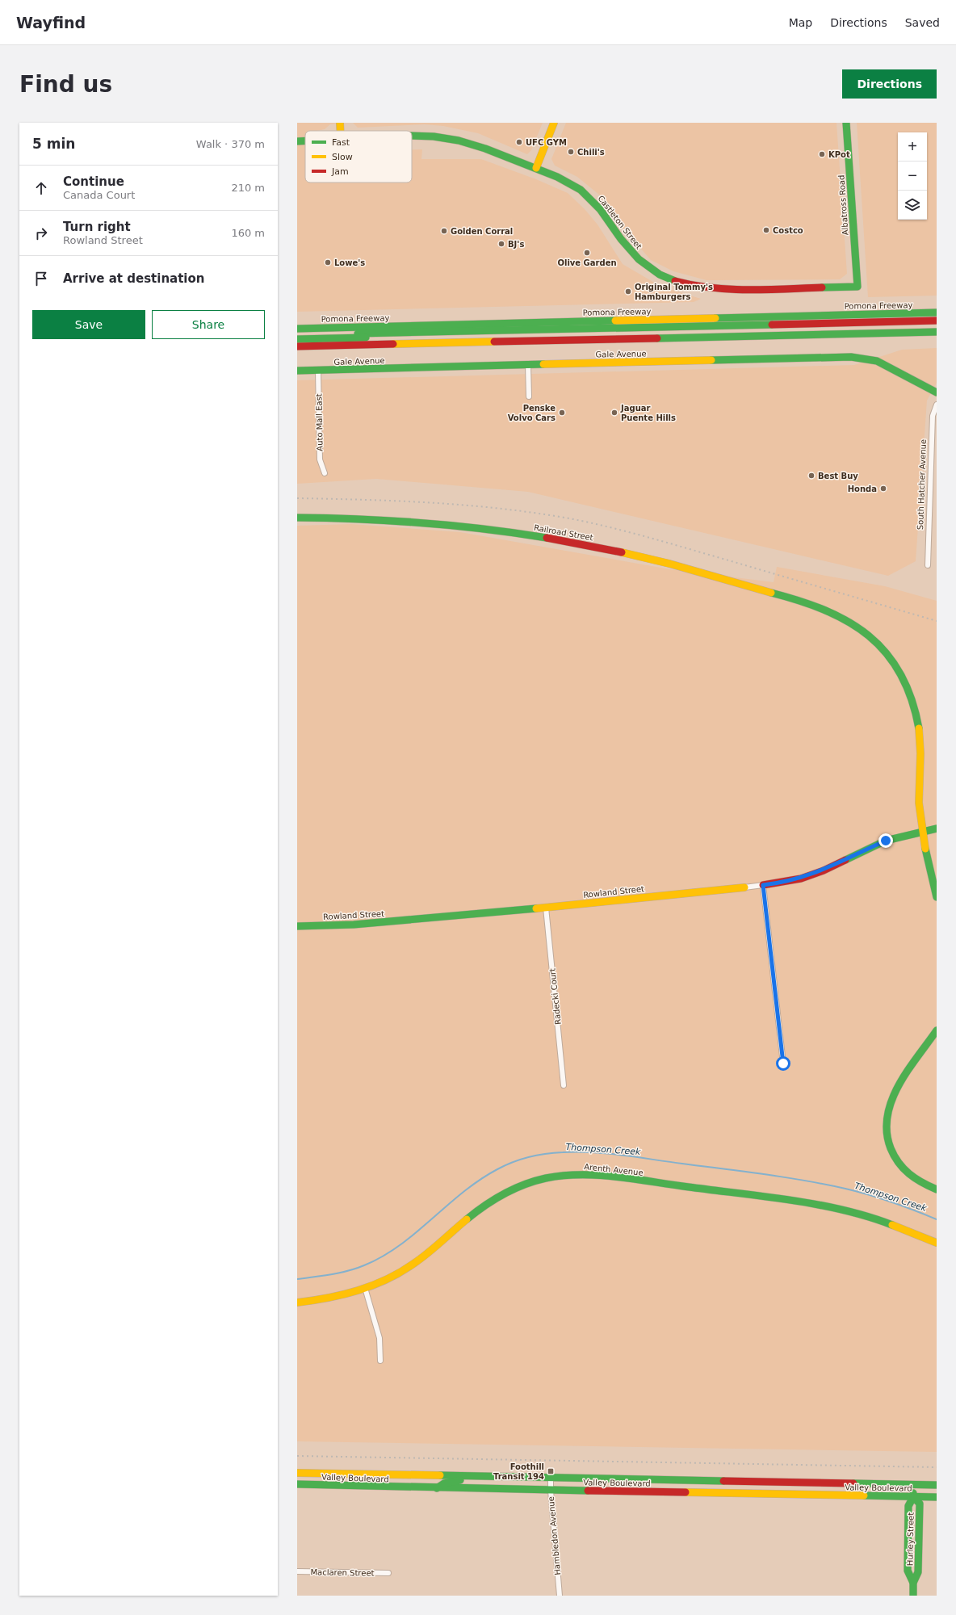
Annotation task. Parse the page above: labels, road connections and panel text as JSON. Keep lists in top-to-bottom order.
{
  "streets": {
    "main road": [
      "Albatross Road",
      "Castleton Street",
      "Pomona Freeway",
      "Gale Avenue",
      "Railroad Street",
      "Rowland Street",
      "Arenth Avenue",
      "Valley Boulevard",
      "Hurley Street"
    ],
    "street": [
      "Auto Mall East",
      "South Hatcher Avenue",
      "Radecki Court",
      "Hambledon Avenue",
      "Maclaren Street"
    ]
  },
  "crossings": [
    ["Albatross Road", "Castleton Street"],
    ["Gale Avenue", "Auto Mall East"],
    ["Railroad Street", "Rowland Street"],
    ["Rowland Street", "Radecki Court"],
    ["Valley Boulevard", "Hambledon Avenue"],
    ["Valley Boulevard", "Hurley Street"]
  ],
  "water": ["Thompson Creek"],
  "places": {
    "other": [
      "UFC GYM",
      "Chili's",
      "KPot",
      "Costco",
      "Golden Corral",
      "BJ's",
      "Olive Garden",
      "Lowe's",
      "Original Tommy's Hamburgers",
      "Penske Volvo Cars",
      "Jaguar Puente Hills",
      "Best Buy",
      "Honda"
    ],
    "transit": ["Foothill Transit 194"]
  },
  "legend": ["Fast", "Slow", "Jam"],
  "page": {
    "header": "Wayfind",
    "nav": ["Map", "Directions", "Saved"],
    "buttons": [
      "Directions",
      ["Save", "Share"]
    ],
    "title": "Find us",
    "heading": ["5 min", "Walk · 370 m"],
    "map_buttons": ["+", "−"],
    "list": [
      ["Continue", "Canada Court", "210 m"],
      ["Turn right", "Rowland Street", "160 m"],
      "Arrive at destination"
    ]
  }
}
